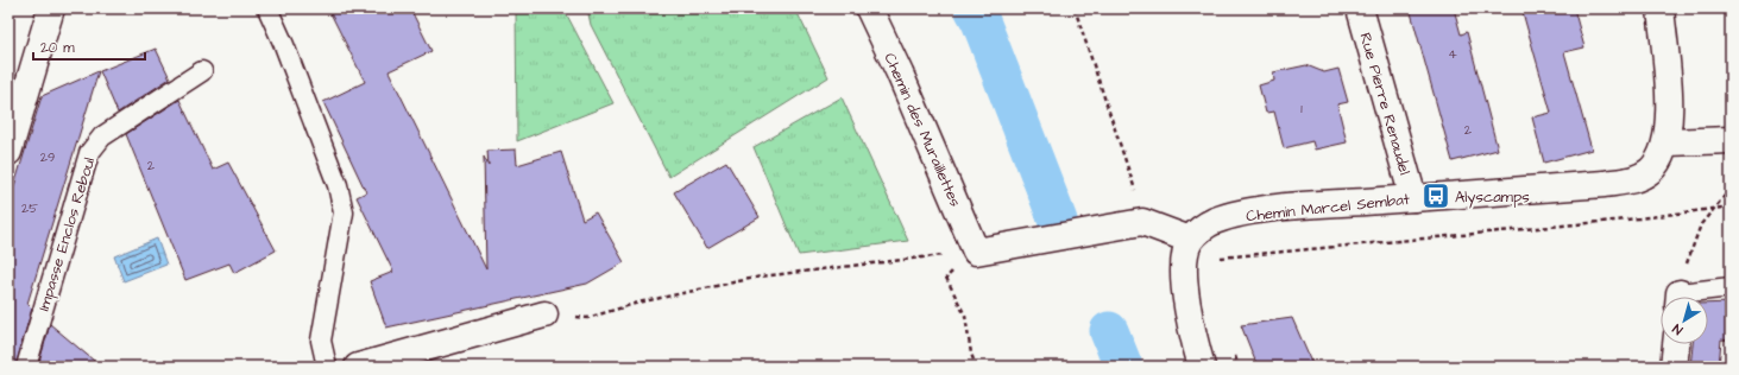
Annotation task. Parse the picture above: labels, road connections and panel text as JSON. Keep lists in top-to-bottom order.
{
  "streets": {
    "street": ["Rue Pierre Renaudel", "Chemin des Muraillettes", "Chemin Marcel Sembat"],
    "lane": ["Impasse Enclos Reboul"]
  },
  "crossings": [
    ["Rue Pierre Renaudel", "Chemin Marcel Sembat"]
  ],
  "places": {
    "bus stop": ["Alyscamps"]
  },
  "house_numbers": [
    "4",
    "1",
    "2",
    "29",
    "2",
    "25"
  ],
  "scale_bar": "20 m",
  "north": "bottom left"
}
